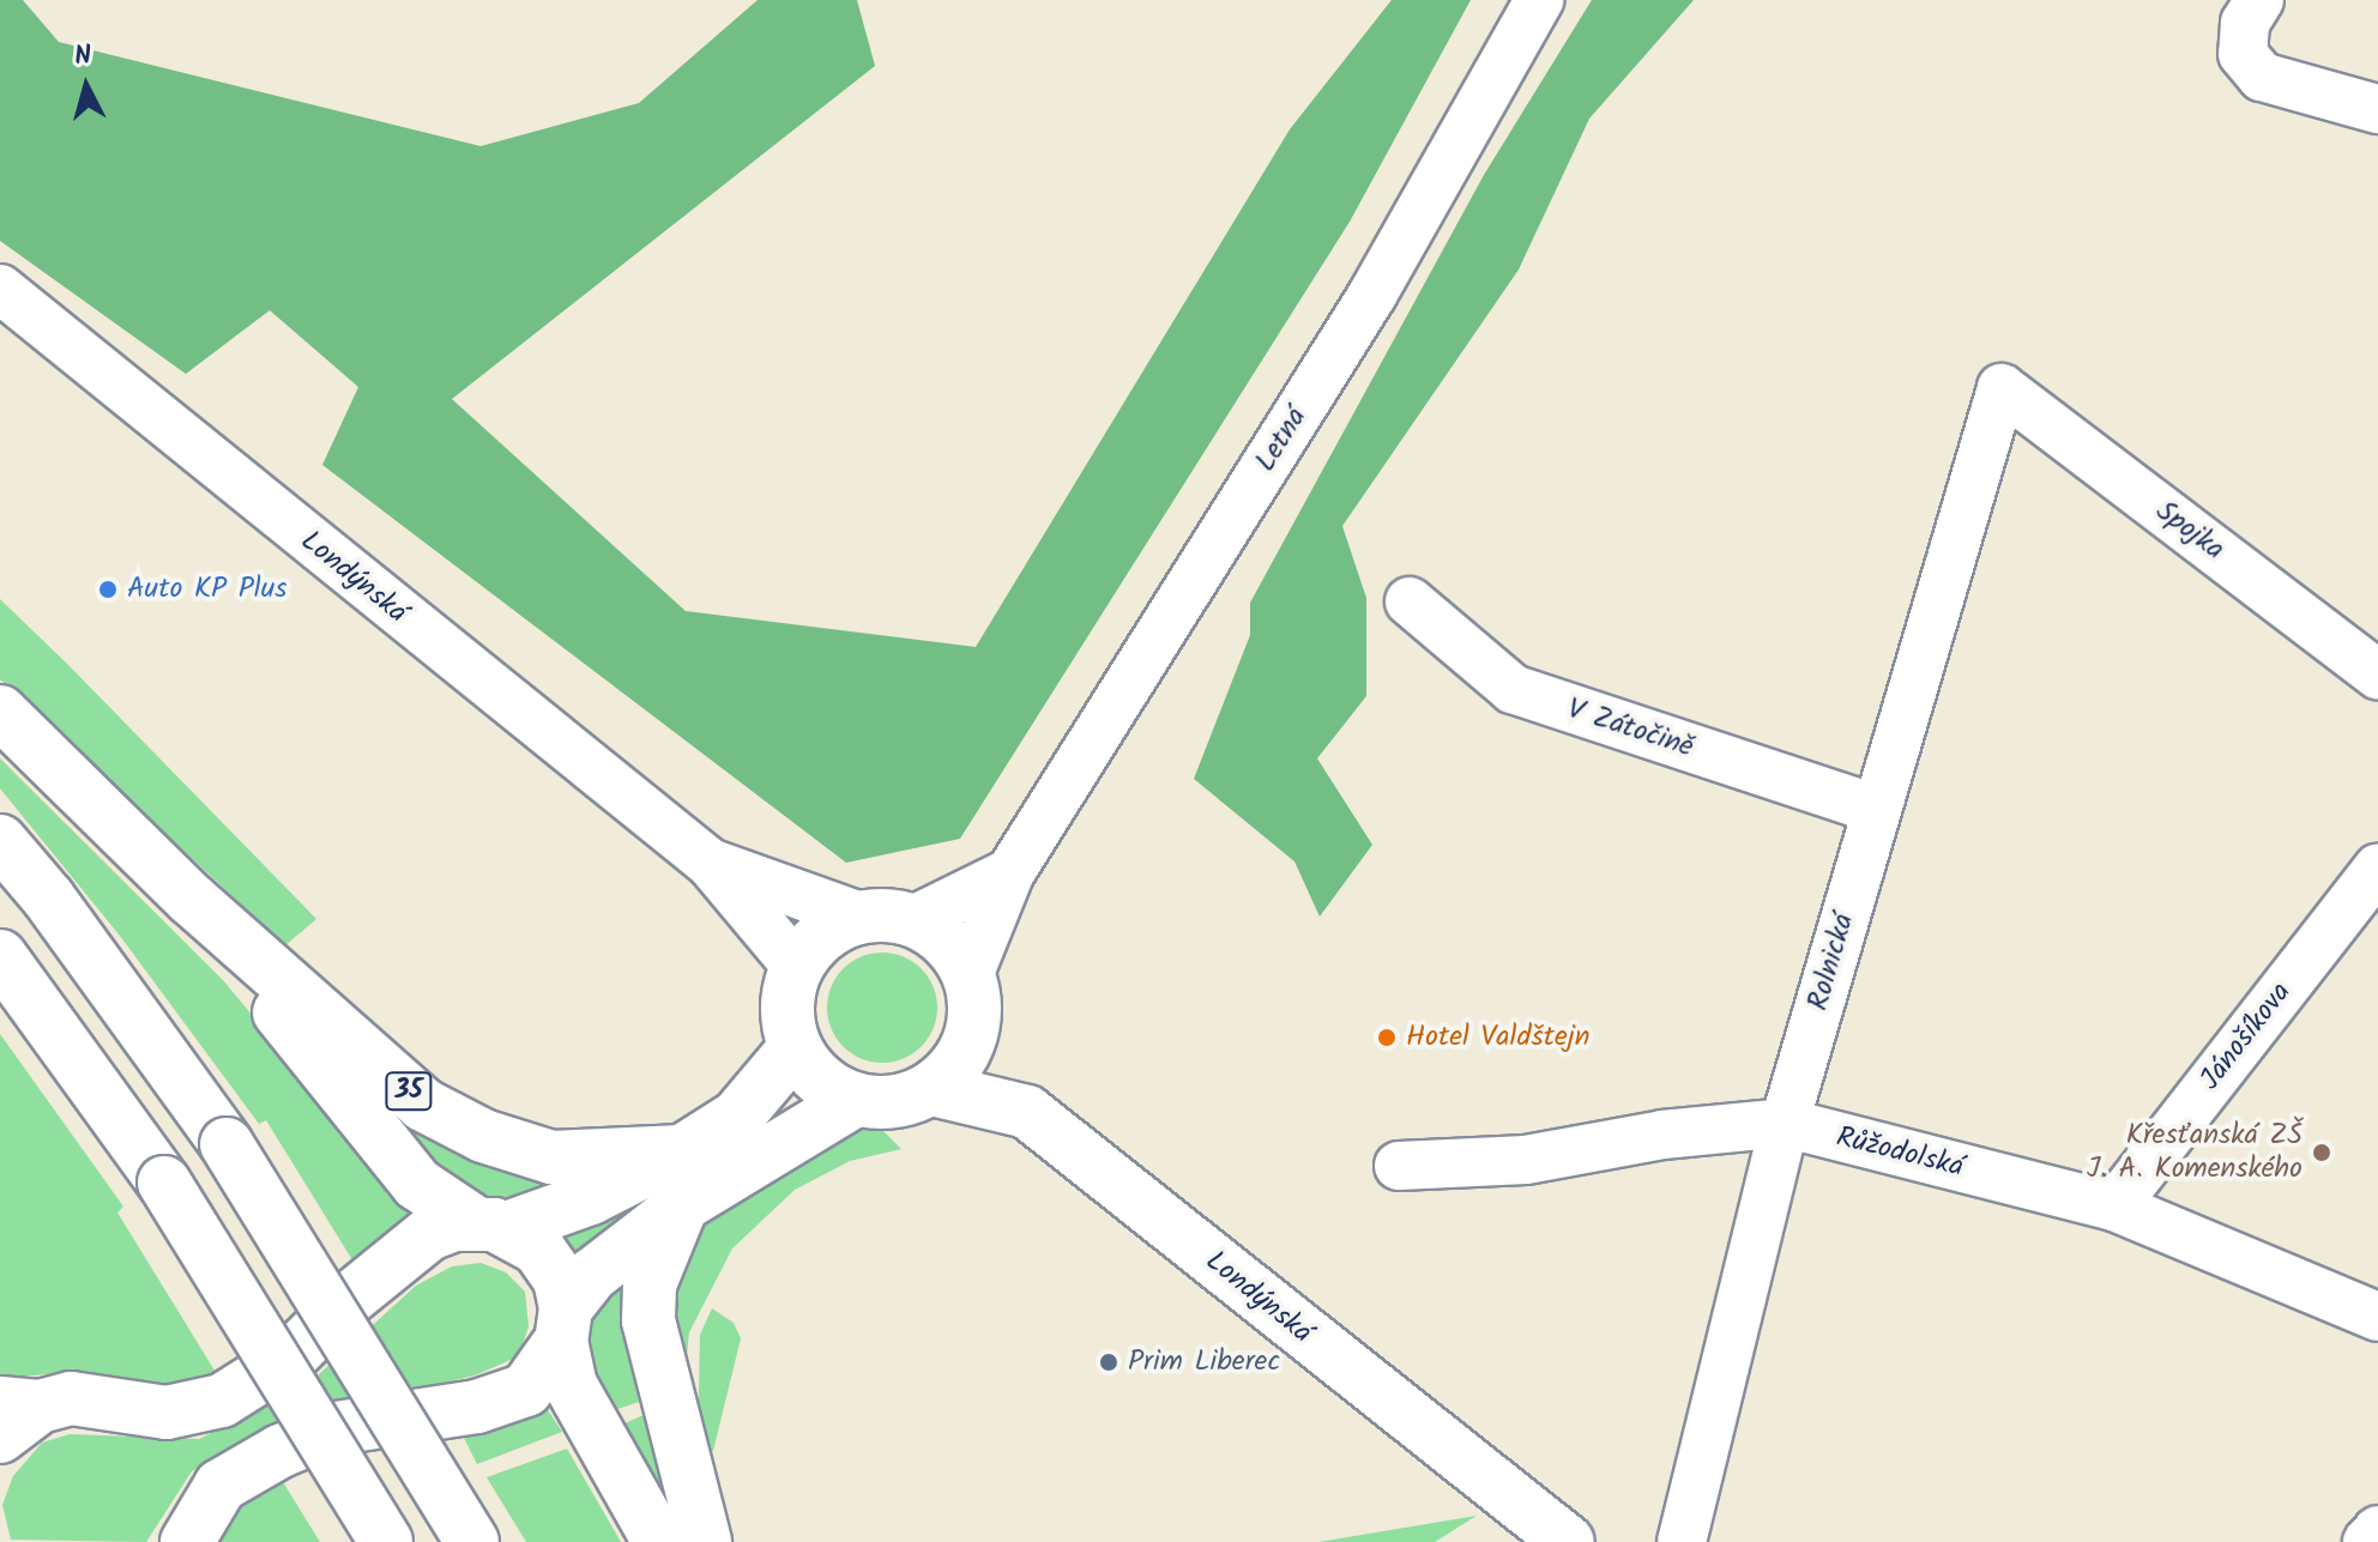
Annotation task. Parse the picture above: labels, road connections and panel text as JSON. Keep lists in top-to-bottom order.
{
  "streets": {
    "main road": ["Londýnská", "35"],
    "street": [
      "Letná",
      "Spojka",
      "V Zátočině",
      "Rolnická",
      "Jánošíkova",
      "Růžodolská"
    ]
  },
  "crossings": [
    ["Letná", "Londýnská"],
    ["Spojka", "Rolnická"],
    ["V Zátočině", "Rolnická"],
    ["Rolnická", "Růžodolská"],
    ["Jánošíkova", "Růžodolská"]
  ],
  "places": [
    "Auto KP Plus",
    "Hotel Valdštejn",
    "Křesťanská ZŠ J. A. Komenského",
    "Prim Liberec"
  ],
  "north": "top"
}
